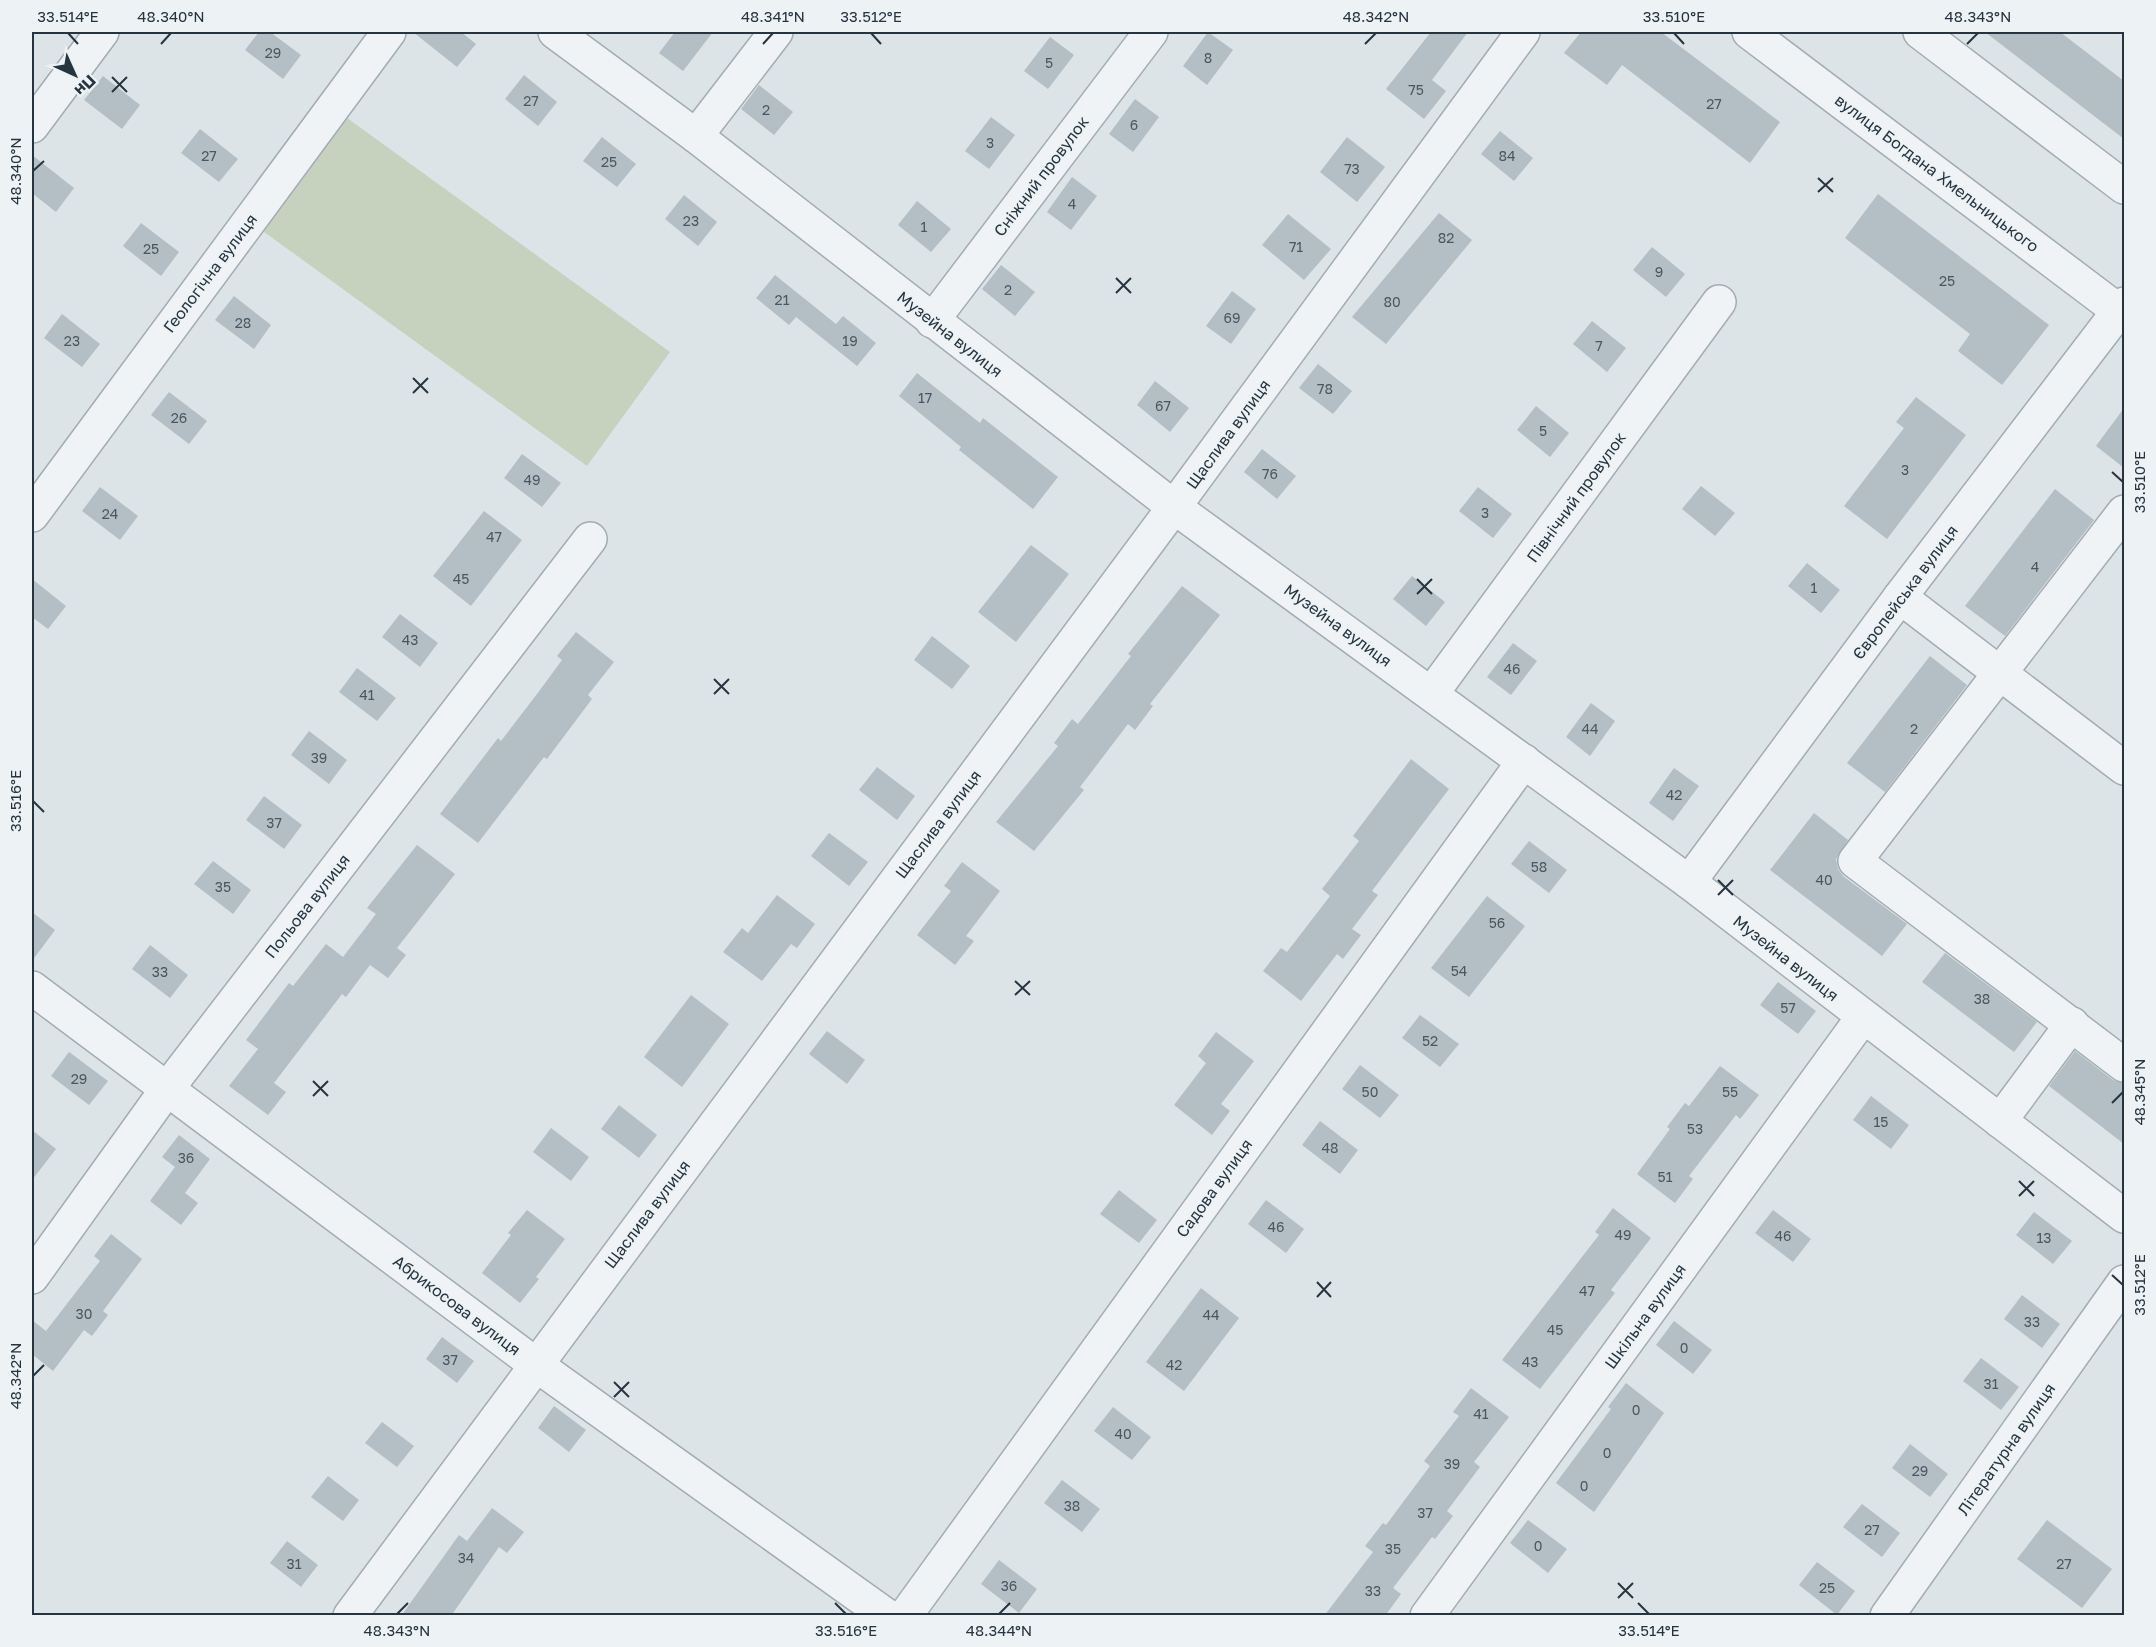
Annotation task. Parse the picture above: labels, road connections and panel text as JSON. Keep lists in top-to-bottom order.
{
  "streets": {
    "street": [
      "вулиця Богдана Хмельницького",
      "Сніжний провулок",
      "Геологічна вулиця",
      "Музейна вулиця",
      "Щаслива вулиця",
      "Північний провулок",
      "Європейська вулиця",
      "Польова вулиця",
      "Садова вулиця",
      "Абрикосова вулиця",
      "Шкільна вулиця",
      "Літературна вулиця"
    ]
  },
  "crossings": [
    ["вулиця Богдана Хмельницького", "Європейська вулиця"],
    ["Сніжний провулок", "Музейна вулиця"],
    ["Музейна вулиця", "Щаслива вулиця"],
    ["Музейна вулиця", "Північний провулок"],
    ["Музейна вулиця", "Європейська вулиця"],
    ["Музейна вулиця", "Садова вулиця"],
    ["Музейна вулиця", "Шкільна вулиця"],
    ["Щаслива вулиця", "Абрикосова вулиця"],
    ["Польова вулиця", "Абрикосова вулиця"]
  ],
  "house_numbers": [
    "29",
    "8",
    "5",
    "75",
    "27",
    "27",
    "2",
    "6",
    "3",
    "27",
    "84",
    "25",
    "73",
    "4",
    "23",
    "1",
    "82",
    "71",
    "25",
    "9",
    "25",
    "2",
    "21",
    "80",
    "69",
    "28",
    "23",
    "19",
    "7",
    "78",
    "17",
    "67",
    "26",
    "5",
    "3",
    "76",
    "49",
    "3",
    "24",
    "47",
    "4",
    "45",
    "1",
    "43",
    "46",
    "41",
    "44",
    "2",
    "39",
    "42",
    "37",
    "58",
    "40",
    "35",
    "56",
    "54",
    "33",
    "38",
    "57",
    "52",
    "29",
    "50",
    "55",
    "15",
    "53",
    "48",
    "36",
    "51",
    "46",
    "49",
    "46",
    "13",
    "47",
    "30",
    "44",
    "33",
    "45",
    "0",
    "37",
    "43",
    "42",
    "31",
    "0",
    "41",
    "40",
    "0",
    "39",
    "29",
    "0",
    "38",
    "37",
    "27",
    "0",
    "35",
    "34",
    "31",
    "27",
    "36",
    "25",
    "33"
  ],
  "north": "bottom right",
  "coordinates": [
    "33.514°E",
    "48.340°N",
    "48.341°N",
    "33.512°E",
    "48.342°N",
    "33.510°E",
    "48.343°N",
    "33.516°E",
    "48.345°N",
    "48.344°N"
  ]
}
